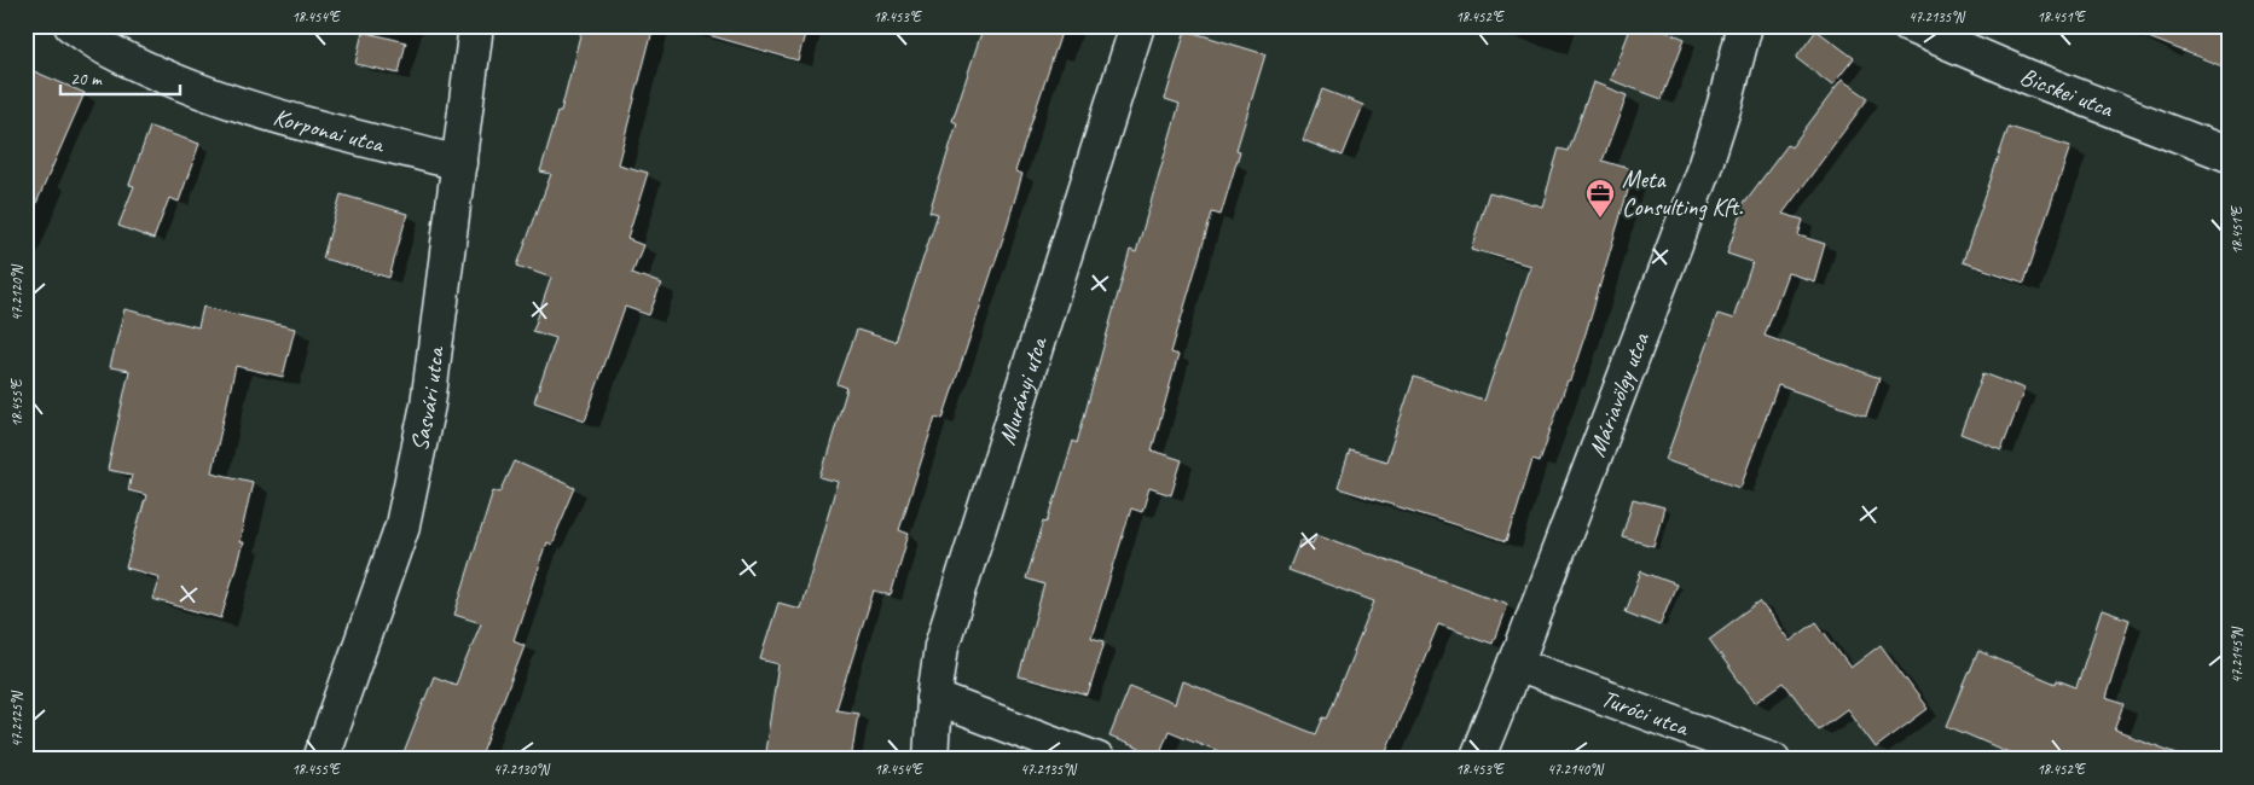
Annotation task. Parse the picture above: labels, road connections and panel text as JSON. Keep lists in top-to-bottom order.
{
  "streets": {
    "street": [
      "Bicskei utca",
      "Korponai utca",
      "Murányi utca",
      "Máriavölgy utca",
      "Sasvári utca",
      "Turóci utca"
    ]
  },
  "crossings": [
    ["Korponai utca", "Sasvári utca"],
    ["Máriavölgy utca", "Turóci utca"]
  ],
  "places": {
    "office": ["Meta Consulting Kft."]
  },
  "scale_bar": "20 m",
  "coordinates": [
    "18.454°E",
    "18.453°E",
    "18.452°E",
    "47.2135°N",
    "18.451°E",
    "47.2120°N",
    "18.455°E",
    "47.2145°N",
    "47.2125°N",
    "47.2130°N",
    "47.2140°N"
  ]
}
